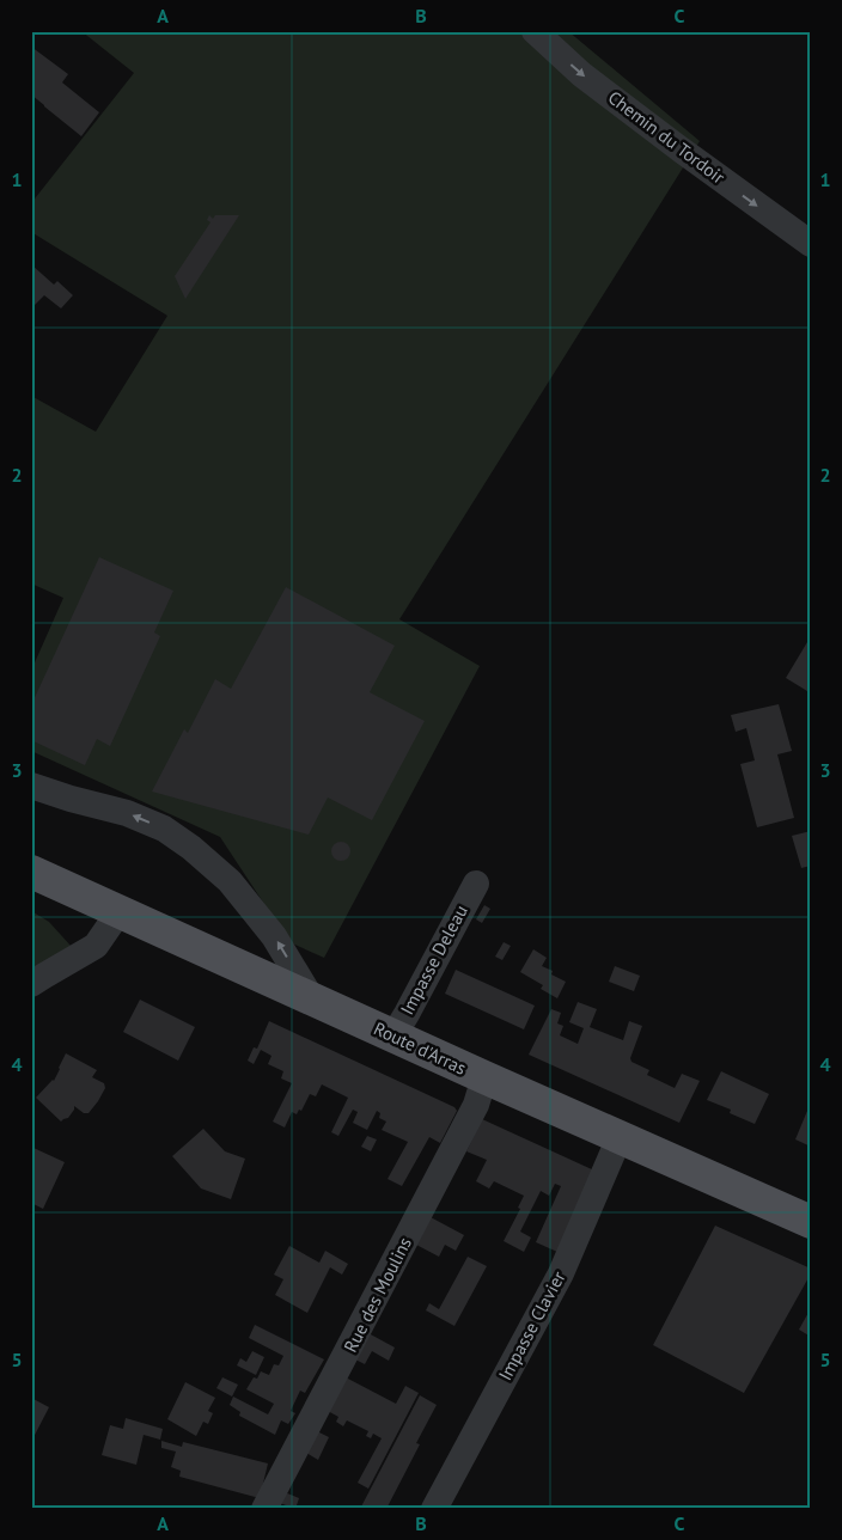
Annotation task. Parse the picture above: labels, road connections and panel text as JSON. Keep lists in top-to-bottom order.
{
  "streets": {
    "main road": ["Route d'Arras"],
    "street": [
      "Chemin du Tordoir",
      "Impasse Deleau",
      "Rue des Moulins",
      "Impasse Clavier"
    ]
  },
  "crossings": [
    ["Impasse Deleau", "Route d'Arras"],
    ["Route d'Arras", "Rue des Moulins"],
    ["Route d'Arras", "Impasse Clavier"]
  ],
  "one_way": ["Chemin du Tordoir"],
  "grid": {
    "columns": ["A", "B", "C"],
    "rows": [
      "1",
      "2",
      "3",
      "4",
      "5"
    ]
  }
}
